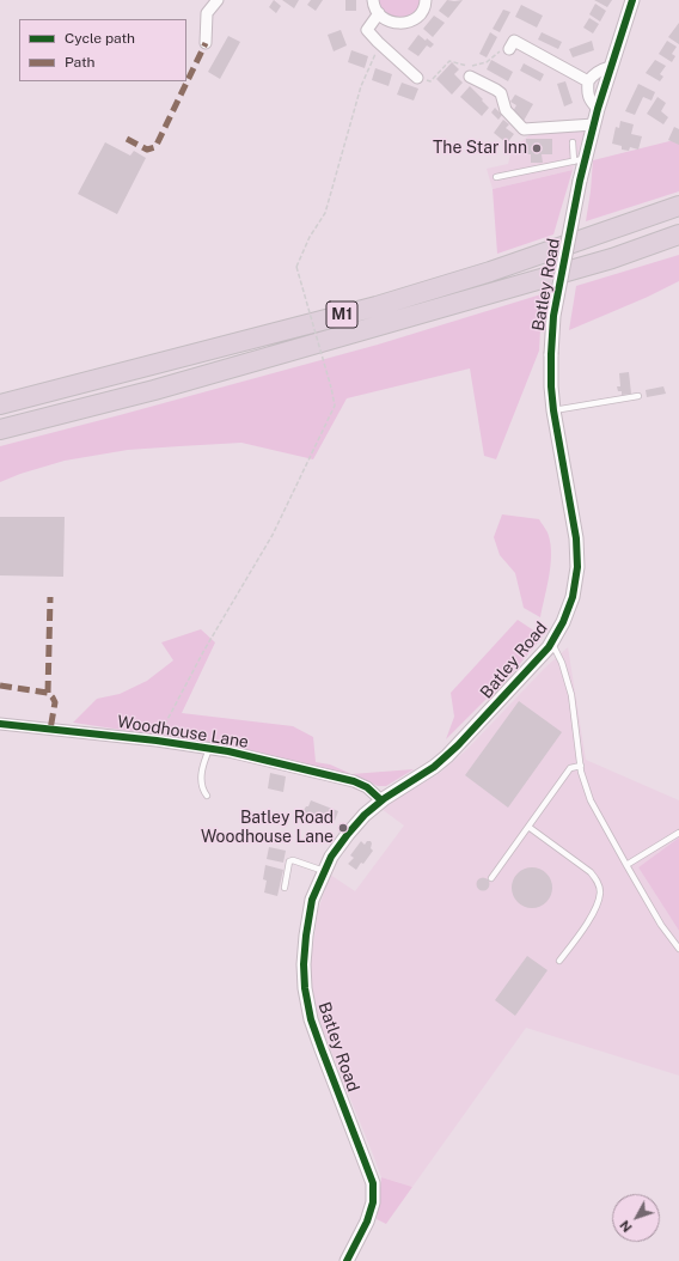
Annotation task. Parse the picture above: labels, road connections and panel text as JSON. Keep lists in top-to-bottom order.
{
  "streets": {
    "highway": ["M1"],
    "street": ["Batley Road", "Woodhouse Lane"]
  },
  "crossings": [
    ["Batley Road", "Woodhouse Lane"]
  ],
  "places": ["The Star Inn", "Batley Road Woodhouse Lane"],
  "legend": ["Cycle path", "Path"],
  "north": "bottom left"
}
